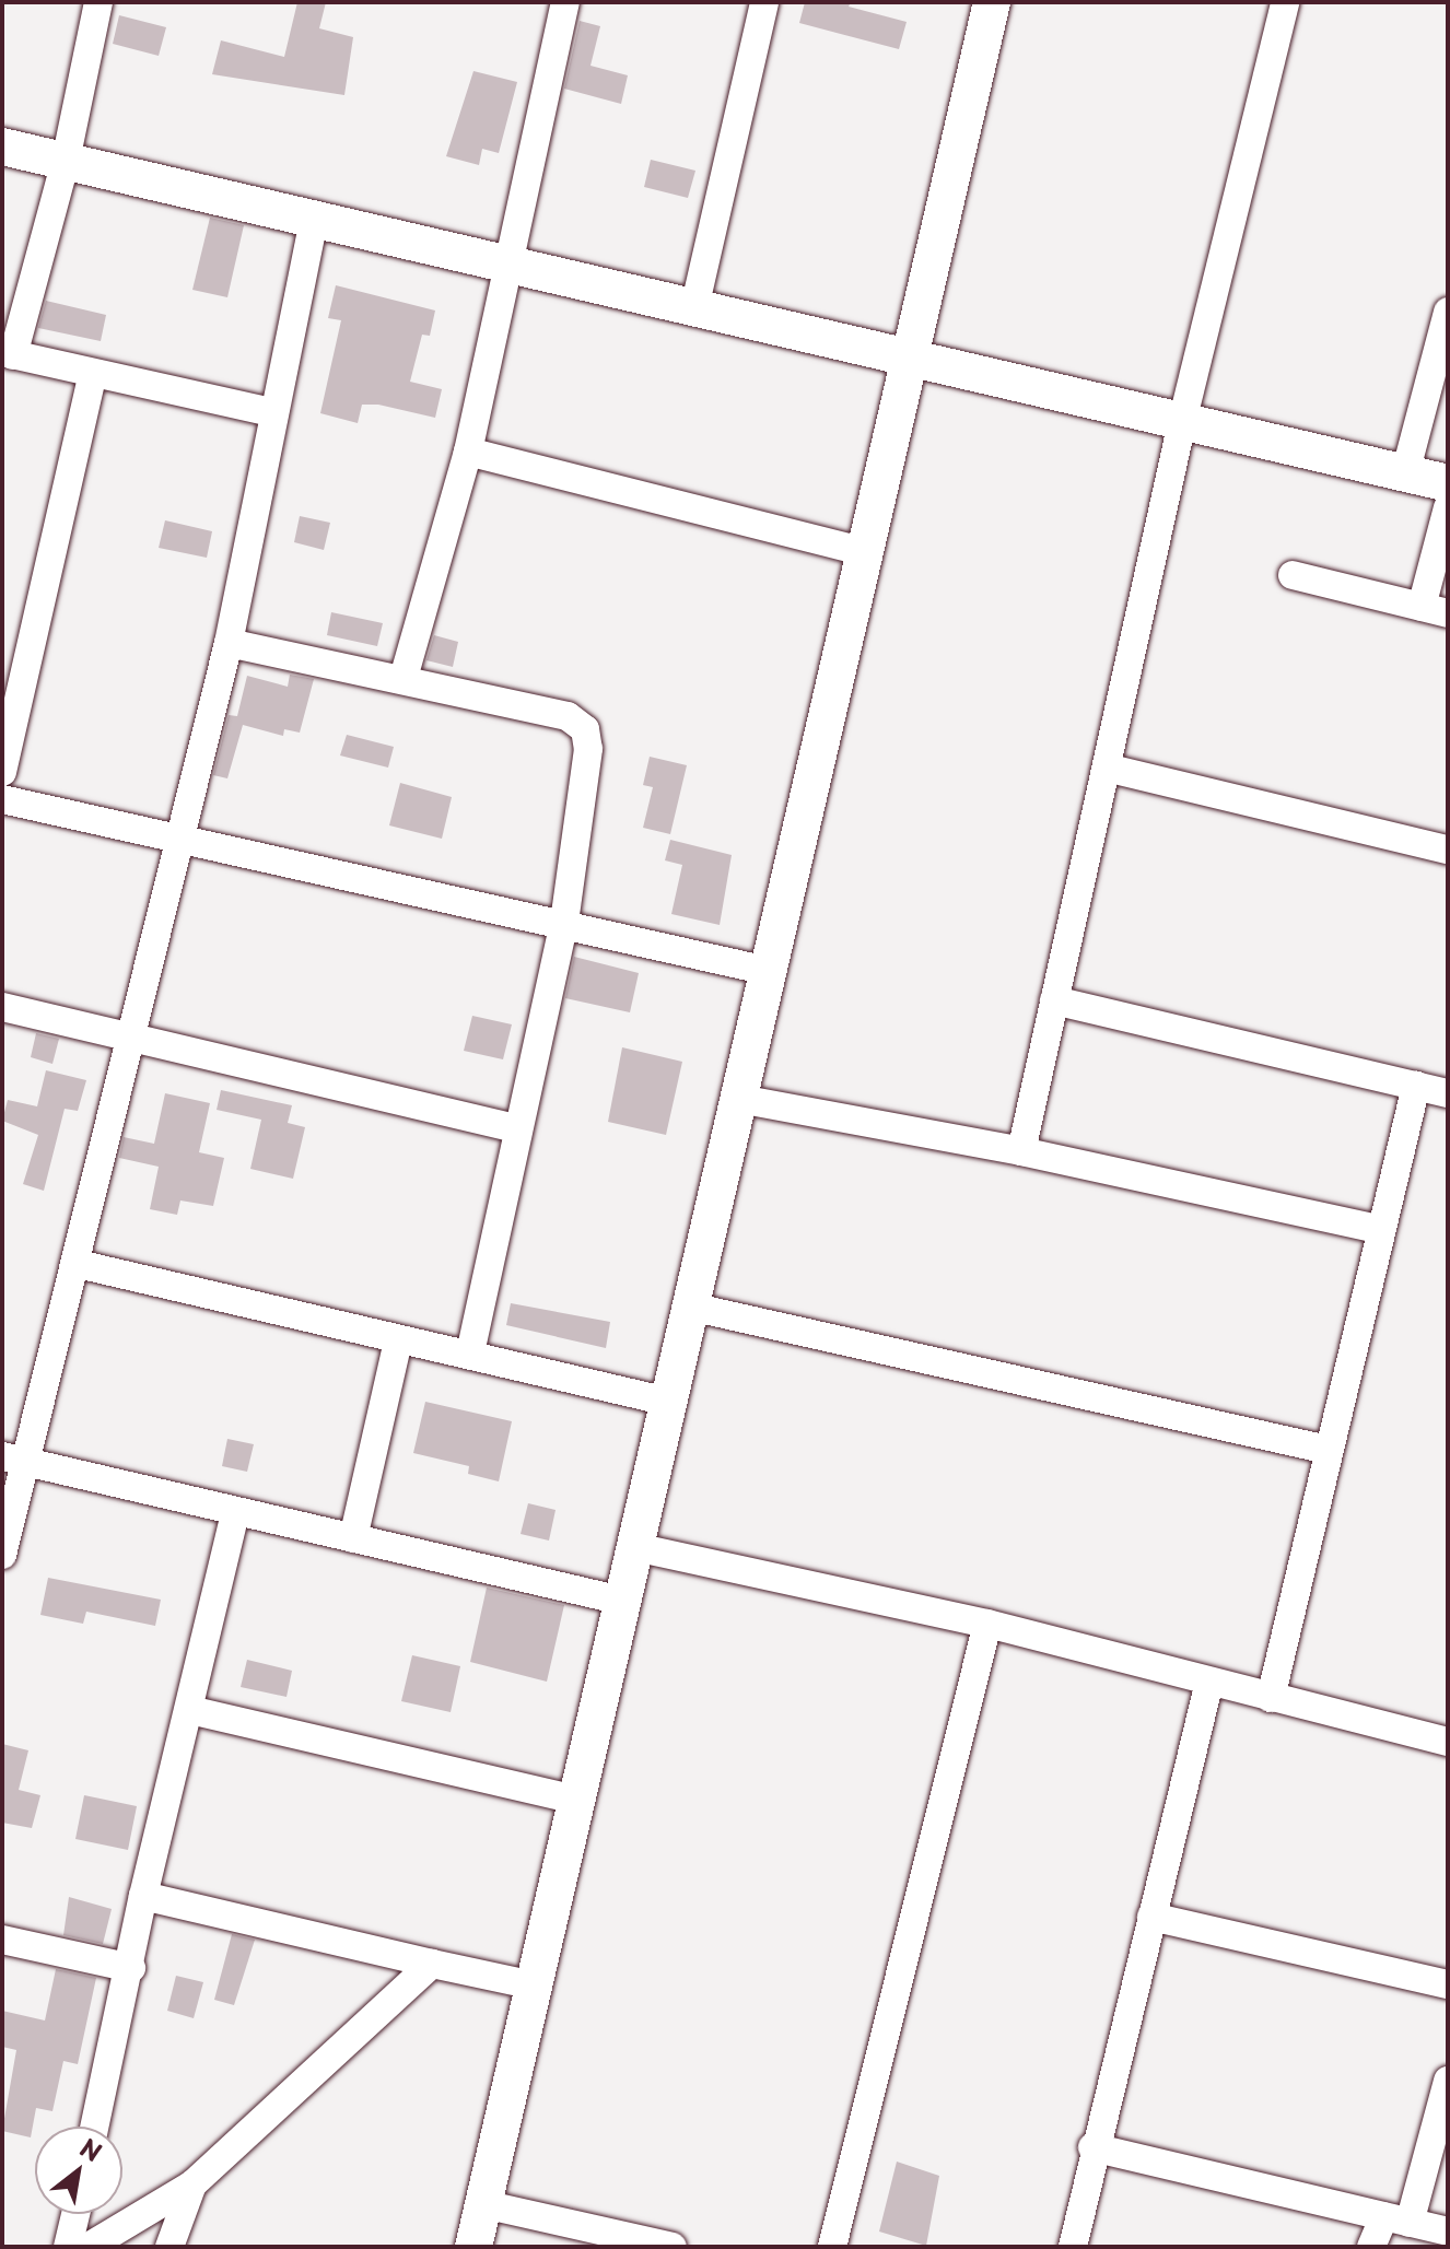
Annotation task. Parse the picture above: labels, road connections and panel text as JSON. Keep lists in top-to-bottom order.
{
  "north": "top right"
}
